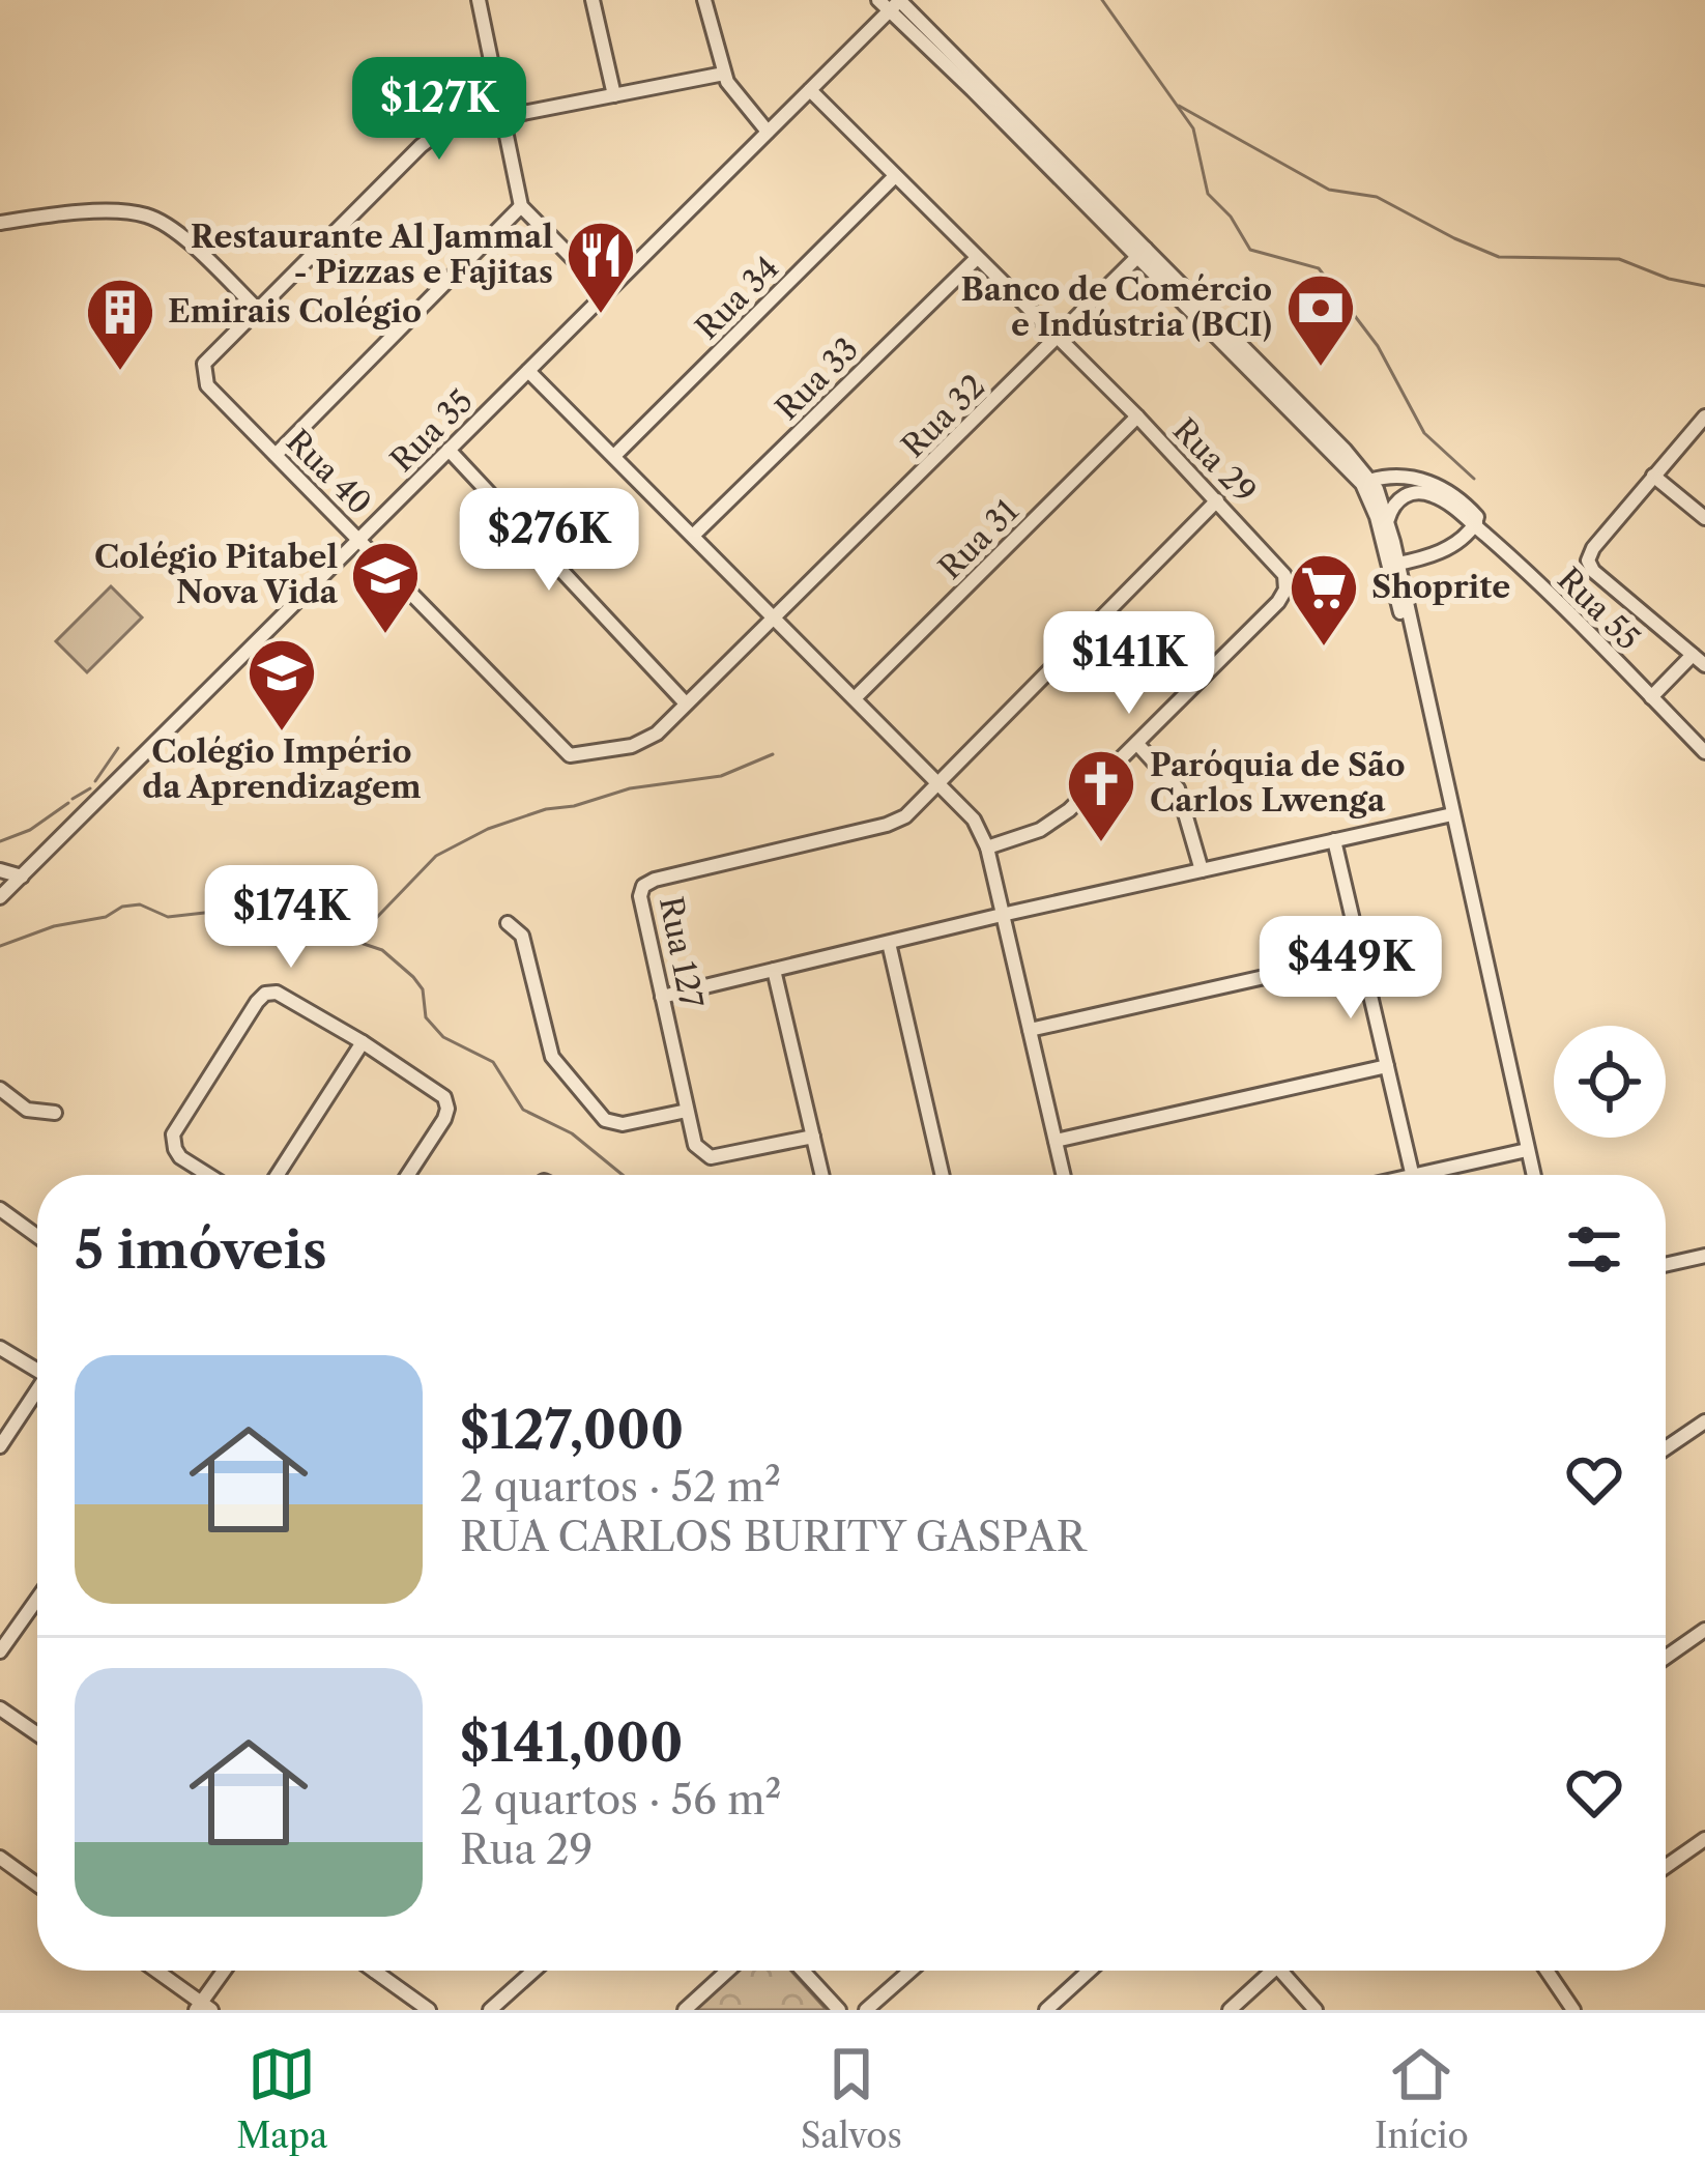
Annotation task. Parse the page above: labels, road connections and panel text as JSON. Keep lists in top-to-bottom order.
{
  "streets": {
    "street": [
      "Rua 34",
      "Rua 33",
      "Rua 32",
      "Rua 35",
      "Rua 29",
      "Rua 40",
      "Rua 31",
      "Rua 55",
      "Rua 127"
    ]
  },
  "crossings": [
    ["Rua 34", "Rua 29"],
    ["Rua 33", "Rua 29"],
    ["Rua 32", "Rua 29"],
    ["Rua 32", "Rua 40"],
    ["Rua 35", "Rua 29"],
    ["Rua 35", "Rua 40"],
    ["Rua 29", "Rua 31"]
  ],
  "places": {
    "restaurant": ["Restaurante Al Jammal - Pizzas e Fajitas"],
    "bank": ["Banco de Comércio e Indústria (BCI)"],
    "building": ["Emirais Colégio"],
    "school or university": ["Colégio Pitabel Nova Vida", "Colégio Império da Aprendizagem"],
    "supermarket": ["Shoprite"],
    "church": ["Paróquia de São Carlos Lwenga"]
  },
  "page": {
    "price": [
      "$127K",
      "$276K",
      "$141K",
      "$174K",
      "$449K"
    ],
    "heading": "5 imóveis",
    "list": [
      {
        "name": "$127,000",
        "note": "2 quartos · 52 m² · RUA CARLOS BURITY GASPAR"
      },
      {
        "name": "$141,000",
        "note": "2 quartos · 56 m² · Rua 29"
      }
    ],
    "tabs": ["Mapa", "Salvos", "Início"]
  }
}
